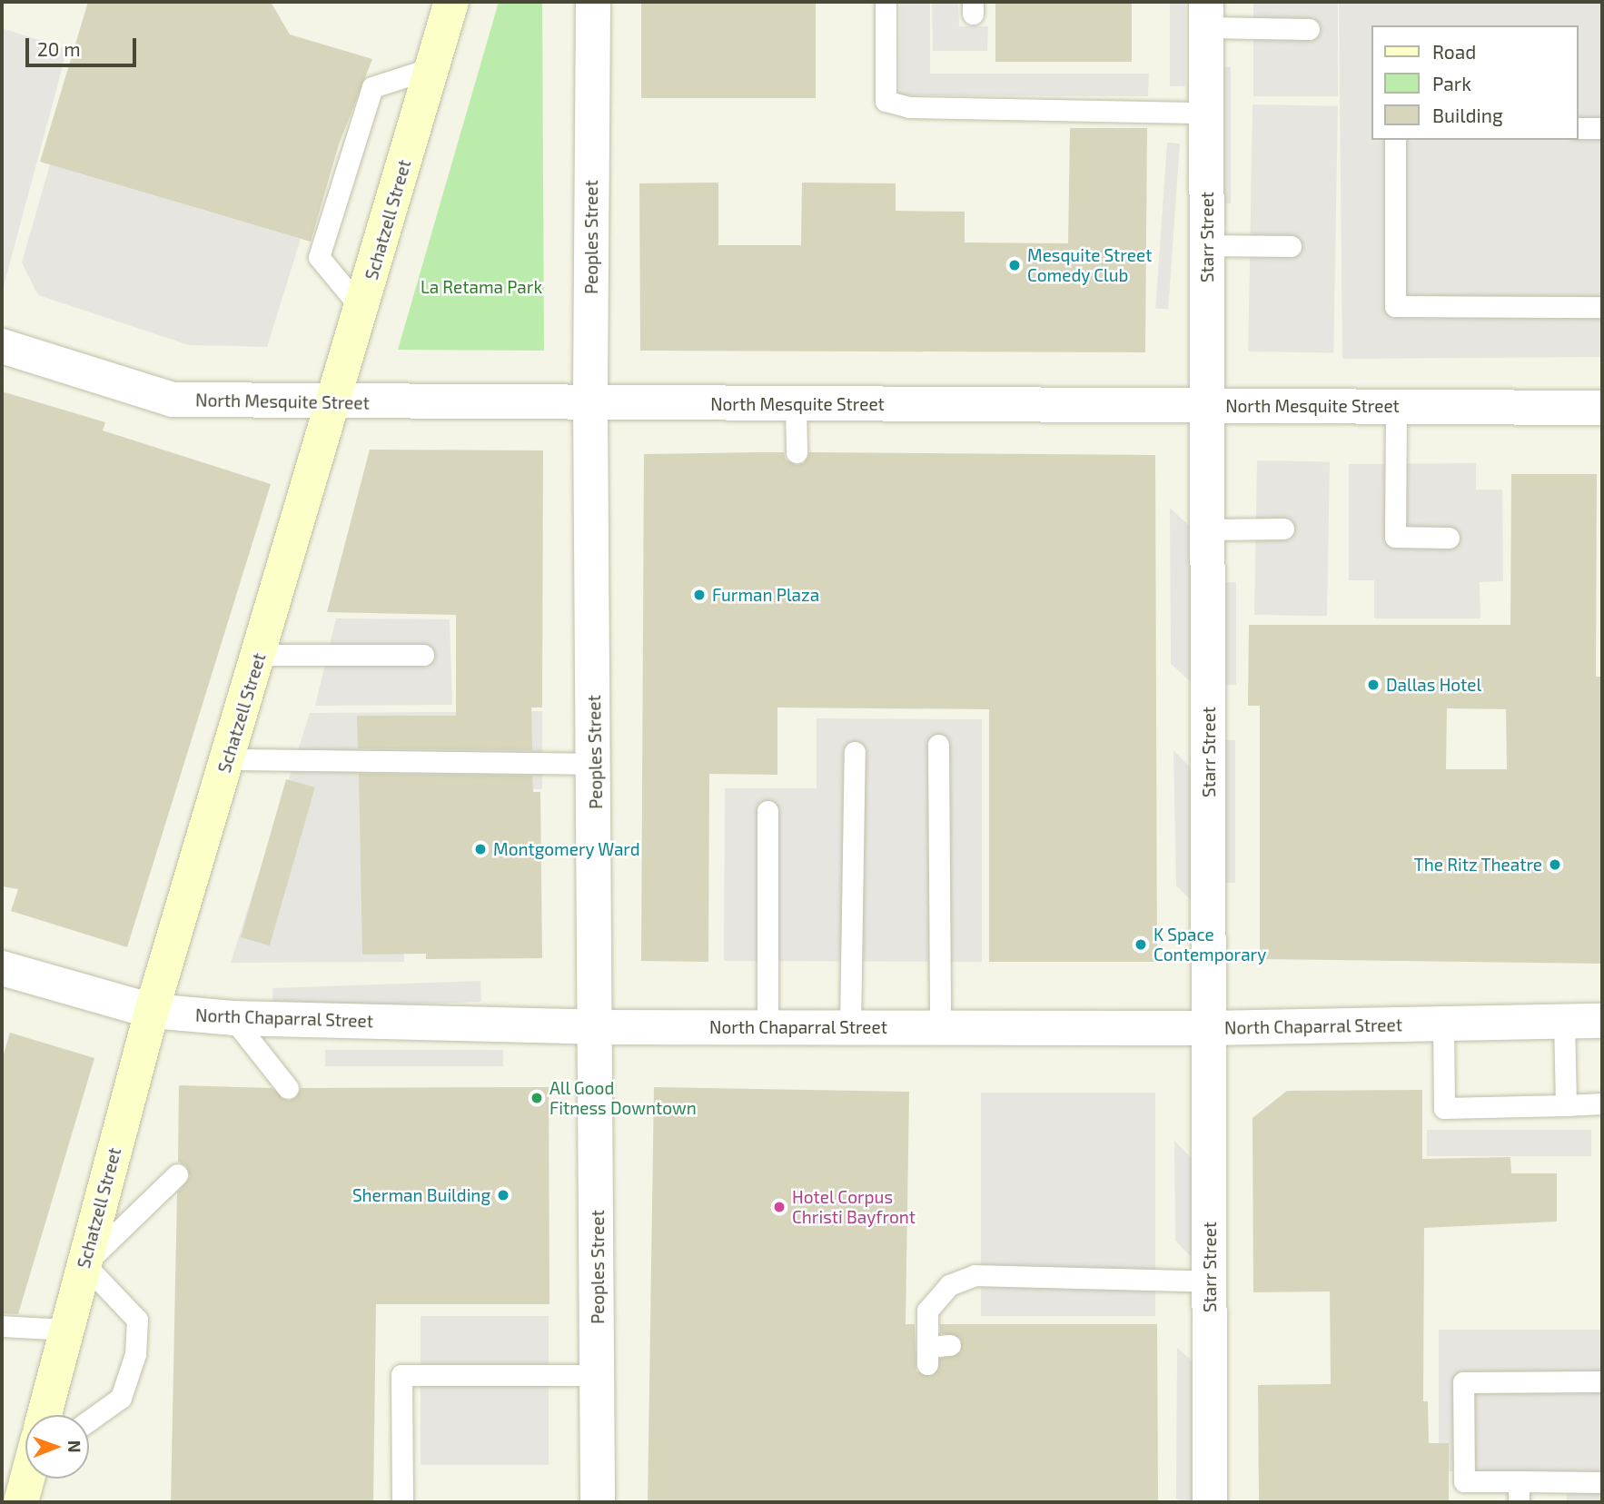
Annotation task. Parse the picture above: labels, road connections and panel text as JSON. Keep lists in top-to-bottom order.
{
  "streets": {
    "main road": ["Schatzell Street"],
    "street": [
      "Peoples Street",
      "Starr Street",
      "North Mesquite Street",
      "North Chaparral Street"
    ]
  },
  "crossings": [
    ["Schatzell Street", "North Mesquite Street"],
    ["Schatzell Street", "North Chaparral Street"],
    ["Peoples Street", "North Mesquite Street"],
    ["Peoples Street", "North Chaparral Street"],
    ["Starr Street", "North Mesquite Street"],
    ["Starr Street", "North Chaparral Street"]
  ],
  "parks": ["La Retama Park"],
  "places": [
    "Mesquite Street Comedy Club",
    "Furman Plaza",
    "Dallas Hotel",
    "Montgomery Ward",
    "The Ritz Theatre",
    "K Space Contemporary",
    "All Good Fitness Downtown",
    "Sherman Building",
    "Hotel Corpus Christi Bayfront"
  ],
  "legend": ["Road", "Park", "Building"],
  "scale_bar": "20 m",
  "north": "right"
}
